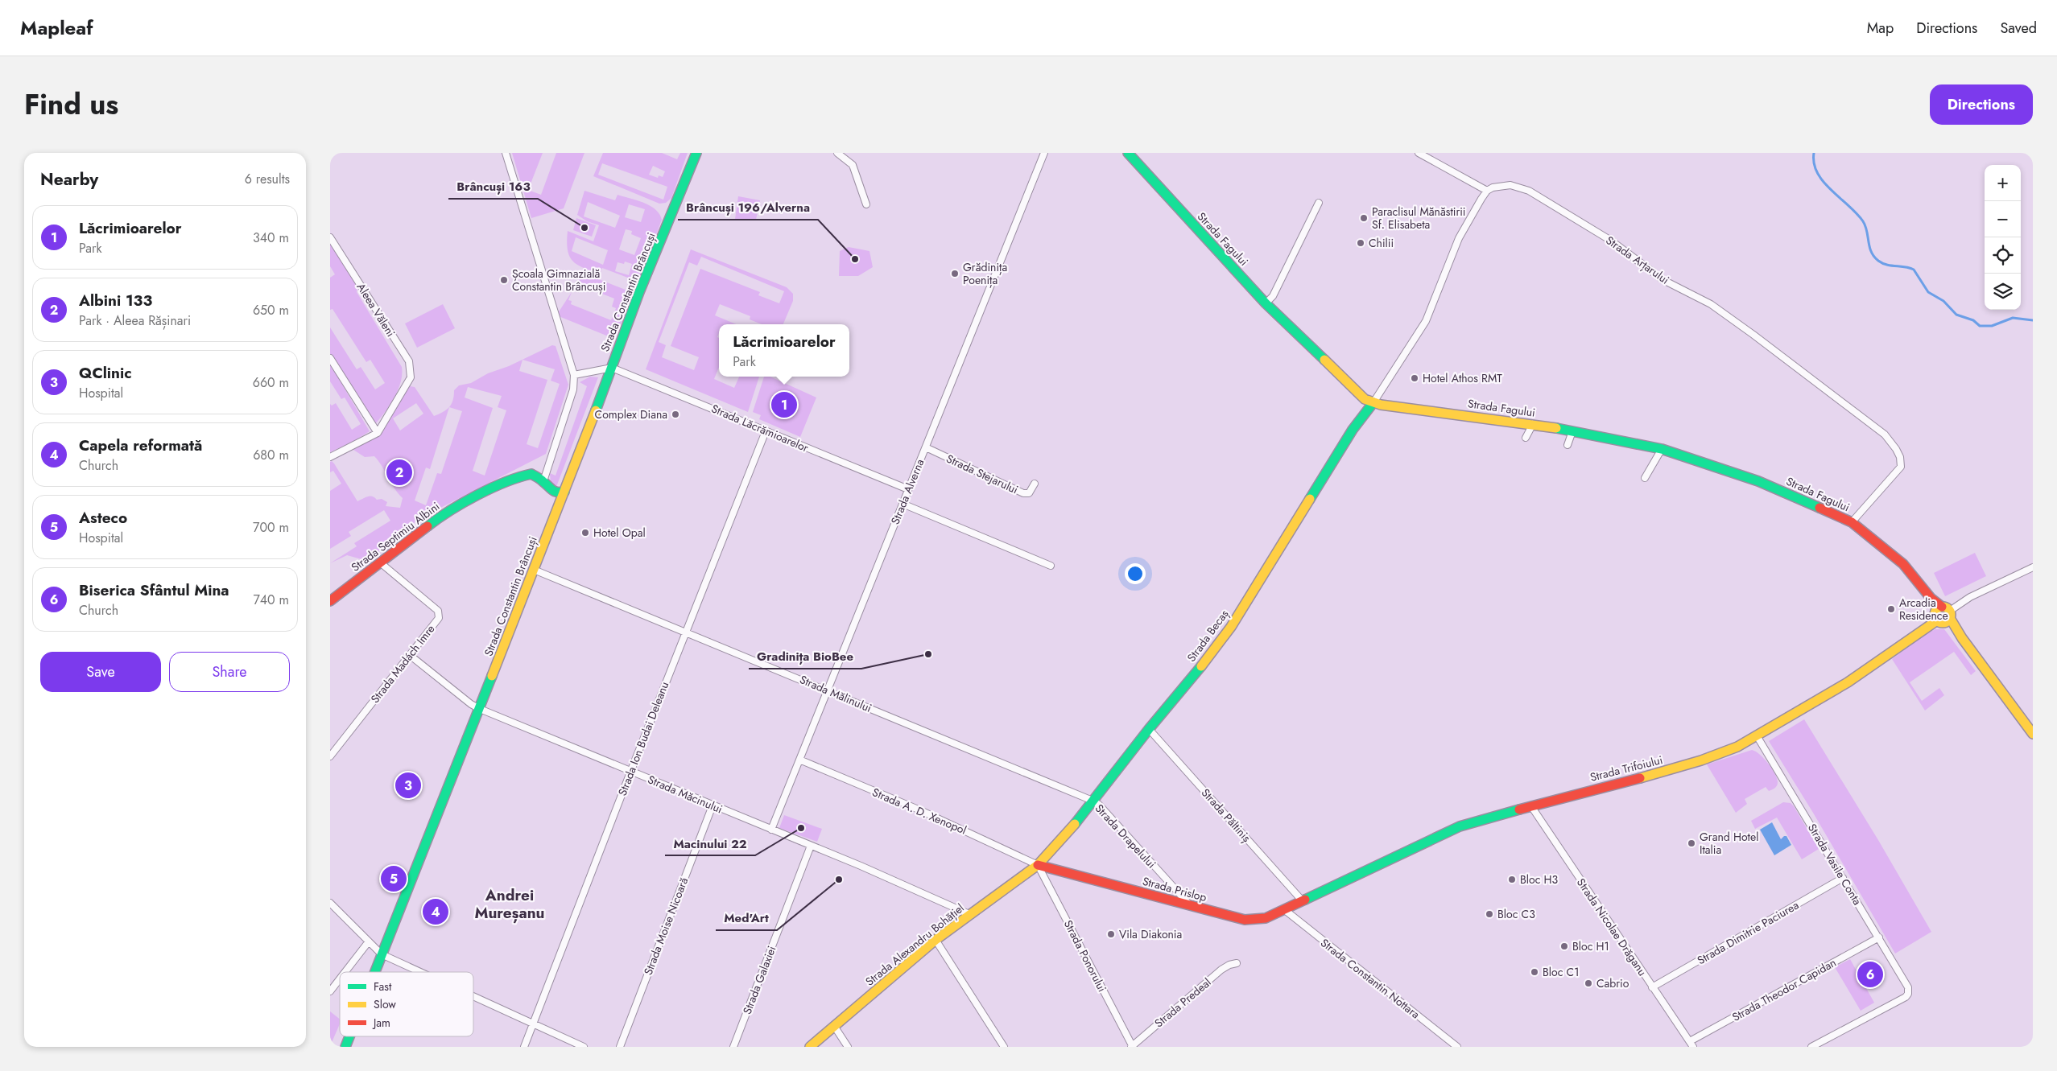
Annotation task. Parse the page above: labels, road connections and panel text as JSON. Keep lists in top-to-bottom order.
{
  "streets": {
    "main road": [
      "Strada Fagului",
      "Strada Constantin Brâncuși",
      "Strada Septimiu Albini",
      "Strada Becaș",
      "Strada Trifoiului",
      "Strada Prislop",
      "Strada Alexandru Bohățiel"
    ],
    "street": [
      "Strada Arțarului",
      "Aleea Văleni",
      "Strada Lăcrămioarelor",
      "Strada Stejarului",
      "Strada Alverna",
      "Strada Madách Imre",
      "Strada Mălinului",
      "Strada Ion Budai Deleanu",
      "Strada Măcinului",
      "Strada A. D. Xenopol",
      "Strada Păltiniș",
      "Strada Drapelului",
      "Strada Vasile Conta",
      "Strada Moise Nicoară",
      "Strada Nicolae Drăganu",
      "Strada Dimitrie Paciurea",
      "Strada Ponorului",
      "Strada Constantin Nottara",
      "Strada Galaxiei",
      "Strada Theodor Capidan",
      "Strada Predeal"
    ]
  },
  "crossings": [
    ["Strada Fagului", "Strada Arțarului"],
    ["Strada Fagului", "Strada Becaș"],
    ["Strada Fagului", "Strada Trifoiului"],
    ["Strada Constantin Brâncuși", "Strada Lăcrămioarelor"],
    ["Strada Constantin Brâncuși", "Strada Septimiu Albini"],
    ["Strada Constantin Brâncuși", "Strada Mălinului"],
    ["Strada Constantin Brâncuși", "Strada Măcinului"],
    ["Strada Lăcrămioarelor", "Strada Alverna"],
    ["Strada Lăcrămioarelor", "Strada Ion Budai Deleanu"],
    ["Strada Stejarului", "Strada Alverna"],
    ["Strada Alverna", "Strada Mălinului"],
    ["Strada Alverna", "Strada Măcinului"],
    ["Strada Alverna", "Strada A. D. Xenopol"],
    ["Strada Septimiu Albini", "Strada Madách Imre"],
    ["Strada Becaș", "Strada Mălinului"],
    ["Strada Becaș", "Strada A. D. Xenopol"],
    ["Strada Becaș", "Strada Păltiniș"],
    ["Strada Becaș", "Strada Drapelului"],
    ["Strada Becaș", "Strada Prislop"],
    ["Strada Becaș", "Strada Alexandru Bohățiel"],
    ["Strada Becaș", "Strada Ponorului"],
    ["Strada Madách Imre", "Strada Măcinului"],
    ["Strada Mălinului", "Strada Ion Budai Deleanu"],
    ["Strada Mălinului", "Strada Drapelului"],
    ["Strada Ion Budai Deleanu", "Strada Măcinului"],
    ["Strada Trifoiului", "Strada Păltiniș"],
    ["Strada Trifoiului", "Strada Vasile Conta"],
    ["Strada Trifoiului", "Strada Prislop"],
    ["Strada Trifoiului", "Strada Nicolae Drăganu"],
    ["Strada Măcinului", "Strada Moise Nicoară"],
    ["Strada Măcinului", "Strada Alexandru Bohățiel"],
    ["Strada Măcinului", "Strada Galaxiei"],
    ["Strada A. D. Xenopol", "Strada Prislop"],
    ["Strada A. D. Xenopol", "Strada Alexandru Bohățiel"],
    ["Strada A. D. Xenopol", "Strada Ponorului"],
    ["Strada Păltiniș", "Strada Prislop"],
    ["Strada Drapelului", "Strada Prislop"],
    ["Strada Vasile Conta", "Strada Dimitrie Paciurea"],
    ["Strada Vasile Conta", "Strada Theodor Capidan"],
    ["Strada Prislop", "Strada Alexandru Bohățiel"],
    ["Strada Prislop", "Strada Ponorului"],
    ["Strada Prislop", "Strada Constantin Nottara"],
    ["Strada Nicolae Drăganu", "Strada Dimitrie Paciurea"],
    ["Strada Nicolae Drăganu", "Strada Theodor Capidan"],
    ["Strada Alexandru Bohățiel", "Strada Ponorului"],
    ["Strada Ponorului", "Strada Predeal"]
  ],
  "districts": ["Andrei Mureșanu"],
  "places": [
    "Paraclisul Mănăstirii Sf. Elisabeta",
    "Brâncuși 163",
    "Chilii",
    "Brâncuși 196/Alverna",
    "Grădinița Poenița",
    "Școala Gimnazială Constantin Brâncuși",
    "Hotel Athos RMT",
    "Complex Diana",
    "Hotel Opal",
    "Arcadia Residence",
    "Gradinița BioBee",
    "Macinului 22",
    "Grand Hotel Italia",
    "Med'Art",
    "Bloc H3",
    "Bloc C3",
    "Vila Diakonia",
    "Bloc H1",
    "Bloc C1",
    "Cabrio"
  ],
  "legend": ["Fast", "Slow", "Jam"],
  "page": {
    "header": "Mapleaf",
    "nav": ["Map", "Directions", "Saved"],
    "title": "Find us",
    "buttons": [
      "Directions",
      ["Save", "Share"]
    ],
    "heading": ["Nearby", "6 results"],
    "map_buttons": ["+", "−"],
    "list": [
      {
        "mark": "1",
        "name": "Lăcrimioarelor",
        "note": "Park",
        "value": "340 m"
      },
      {
        "mark": "2",
        "name": "Albini 133",
        "note": "Park · Aleea Rășinari",
        "value": "650 m"
      },
      {
        "mark": "3",
        "name": "QClinic",
        "note": "Hospital",
        "value": "660 m"
      },
      {
        "mark": "4",
        "name": "Capela reformată",
        "note": "Church",
        "value": "680 m"
      },
      {
        "mark": "5",
        "name": "Asteco",
        "note": "Hospital",
        "value": "700 m"
      },
      {
        "mark": "6",
        "name": "Biserica Sfântul Mina",
        "note": "Church",
        "value": "740 m"
      }
    ],
    "popup": ["Lăcrimioarelor", "Park"],
    "pins": [
      "1",
      "2",
      "3",
      "5",
      "4",
      "6"
    ]
  }
}
